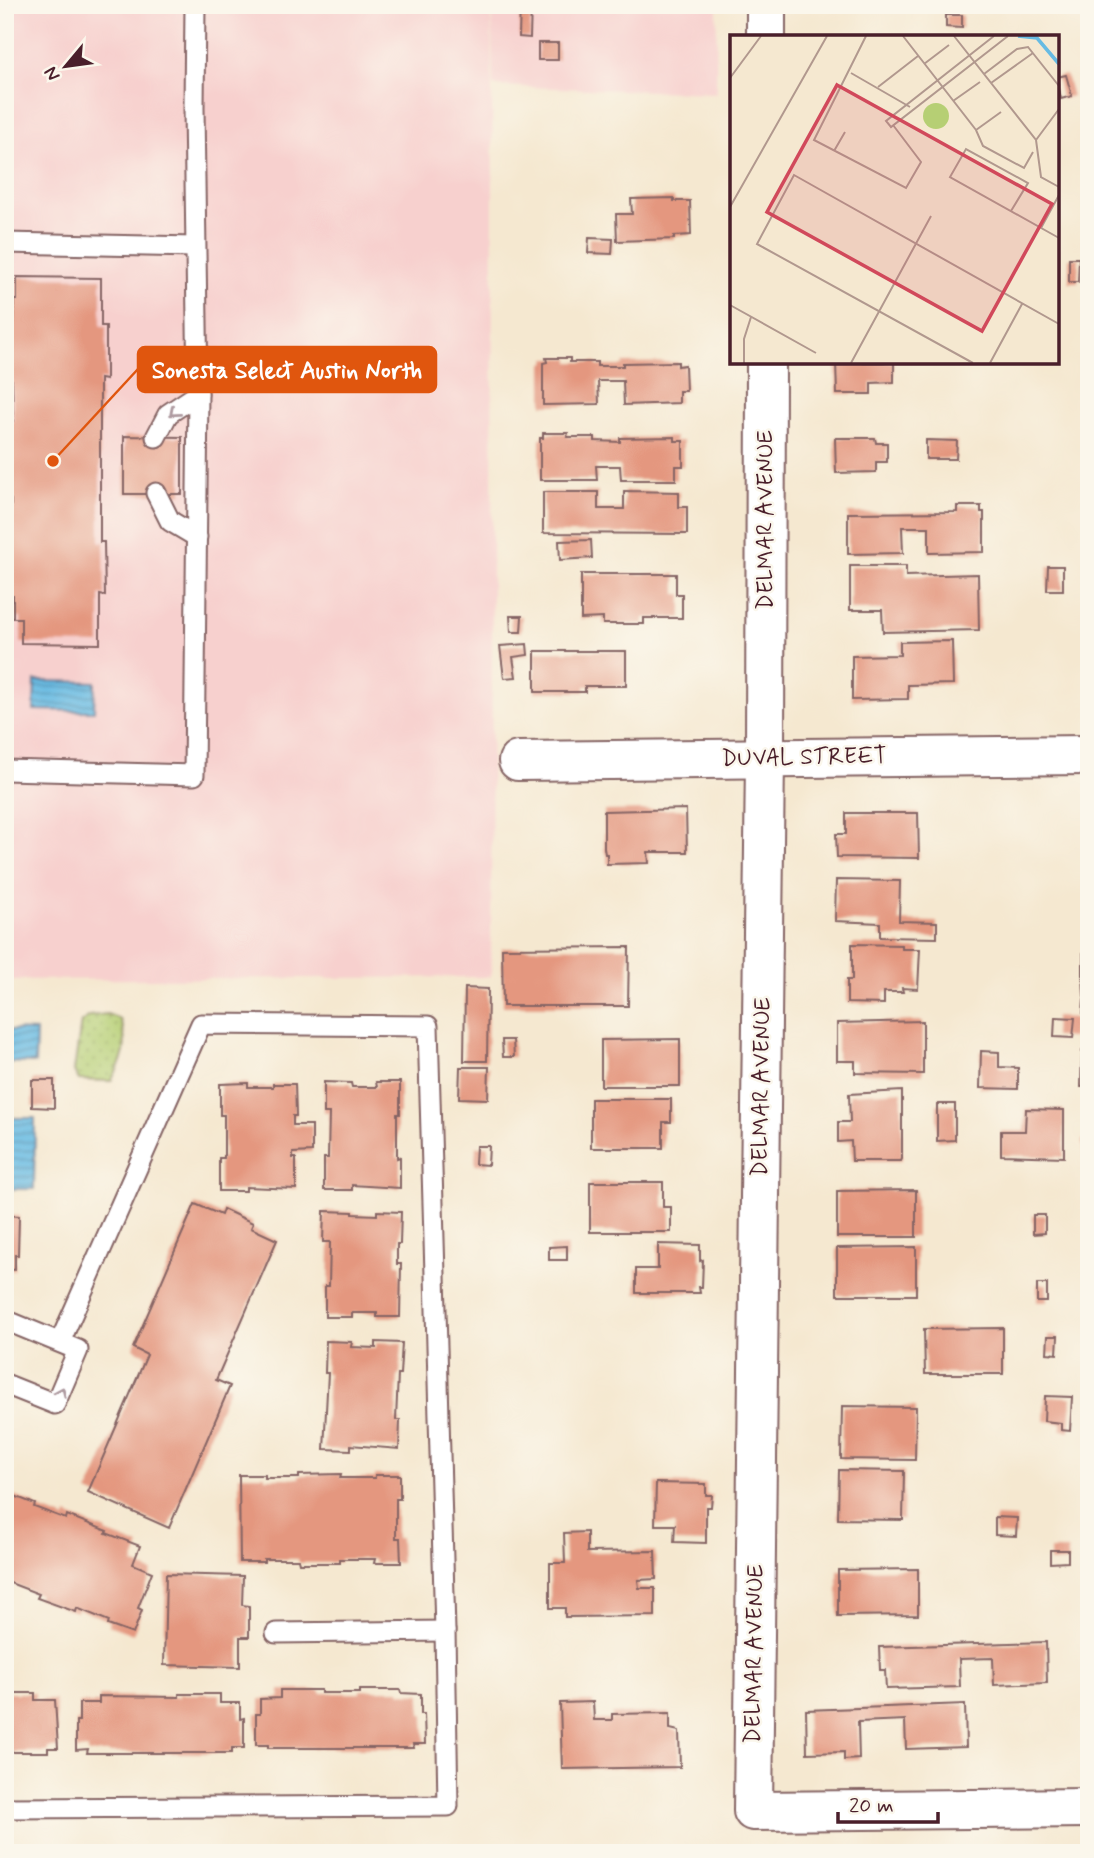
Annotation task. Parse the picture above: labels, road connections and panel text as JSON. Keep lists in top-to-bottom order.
{
  "streets": {
    "street": ["DELMAR AVENUE", "DUVAL STREET"]
  },
  "crossings": [
    ["DELMAR AVENUE", "DUVAL STREET"]
  ],
  "places": ["Sonesta Select Austin North"],
  "scale_bar": "20 m",
  "north": "bottom left"
}
